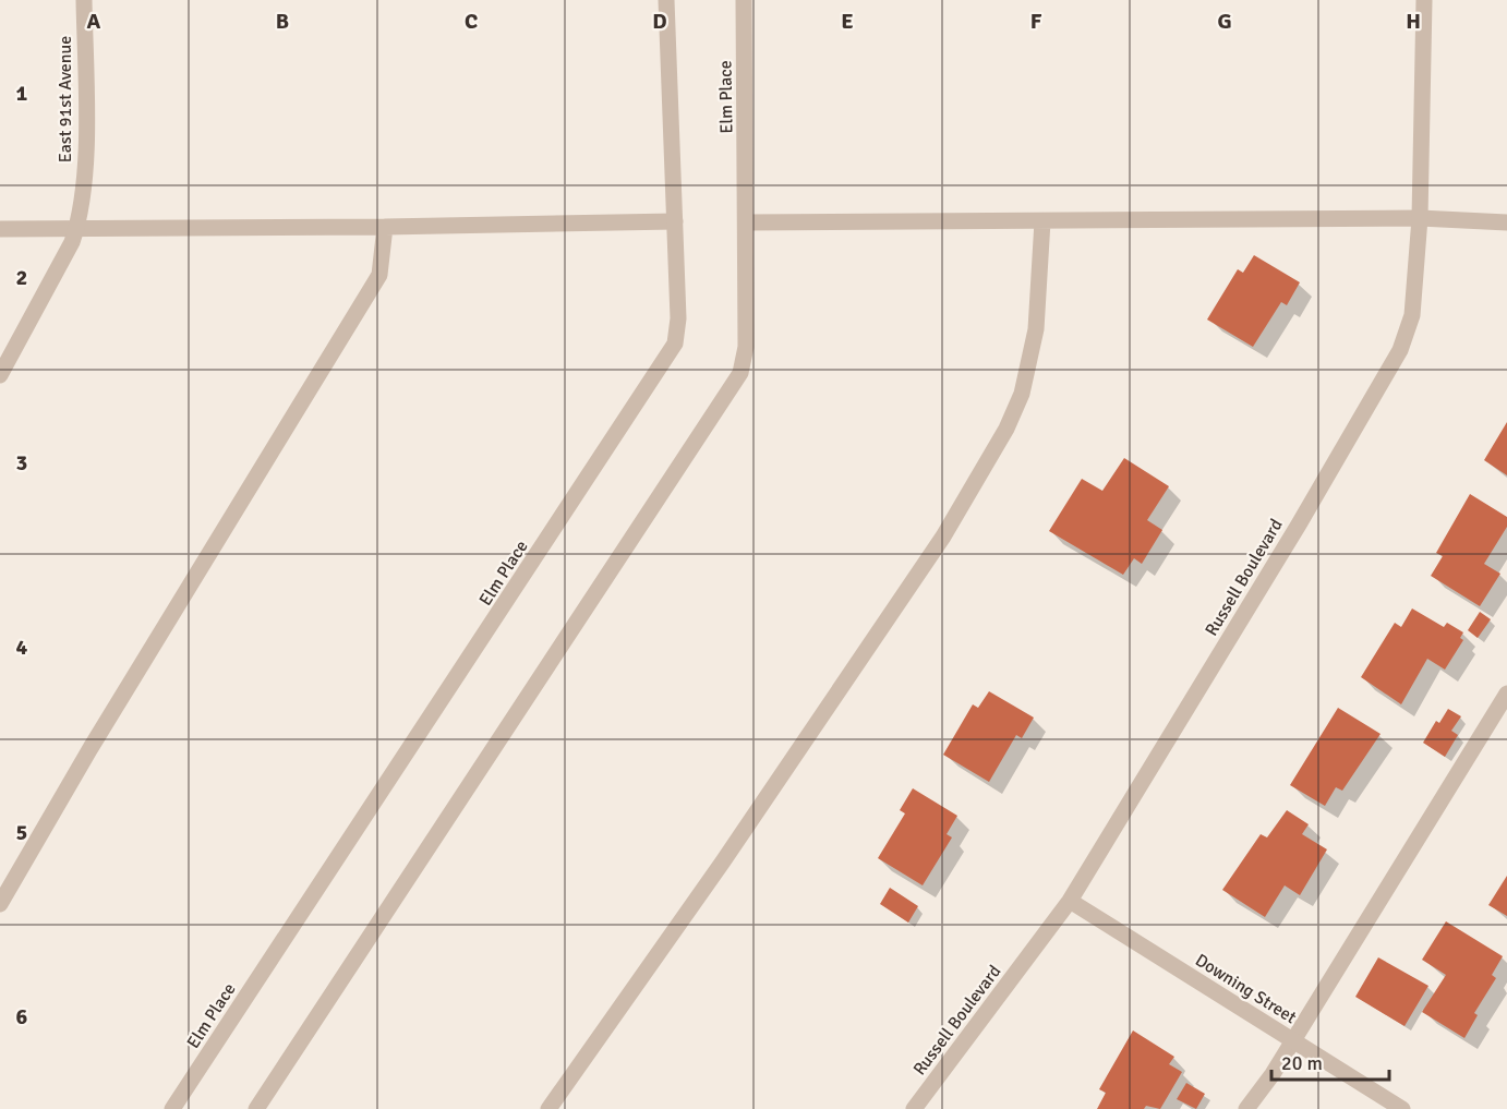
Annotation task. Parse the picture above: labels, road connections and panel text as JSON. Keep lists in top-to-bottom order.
{
  "streets": {
    "street": [
      "Elm Place",
      "East 91st Avenue",
      "Russell Boulevard",
      "Downing Street"
    ]
  },
  "crossings": [
    ["Russell Boulevard", "Downing Street"]
  ],
  "scale_bar": "20 m",
  "grid": {
    "columns": [
      "A",
      "B",
      "C",
      "D",
      "E",
      "F",
      "G",
      "H"
    ],
    "rows": [
      "1",
      "2",
      "3",
      "4",
      "5",
      "6"
    ]
  }
}
